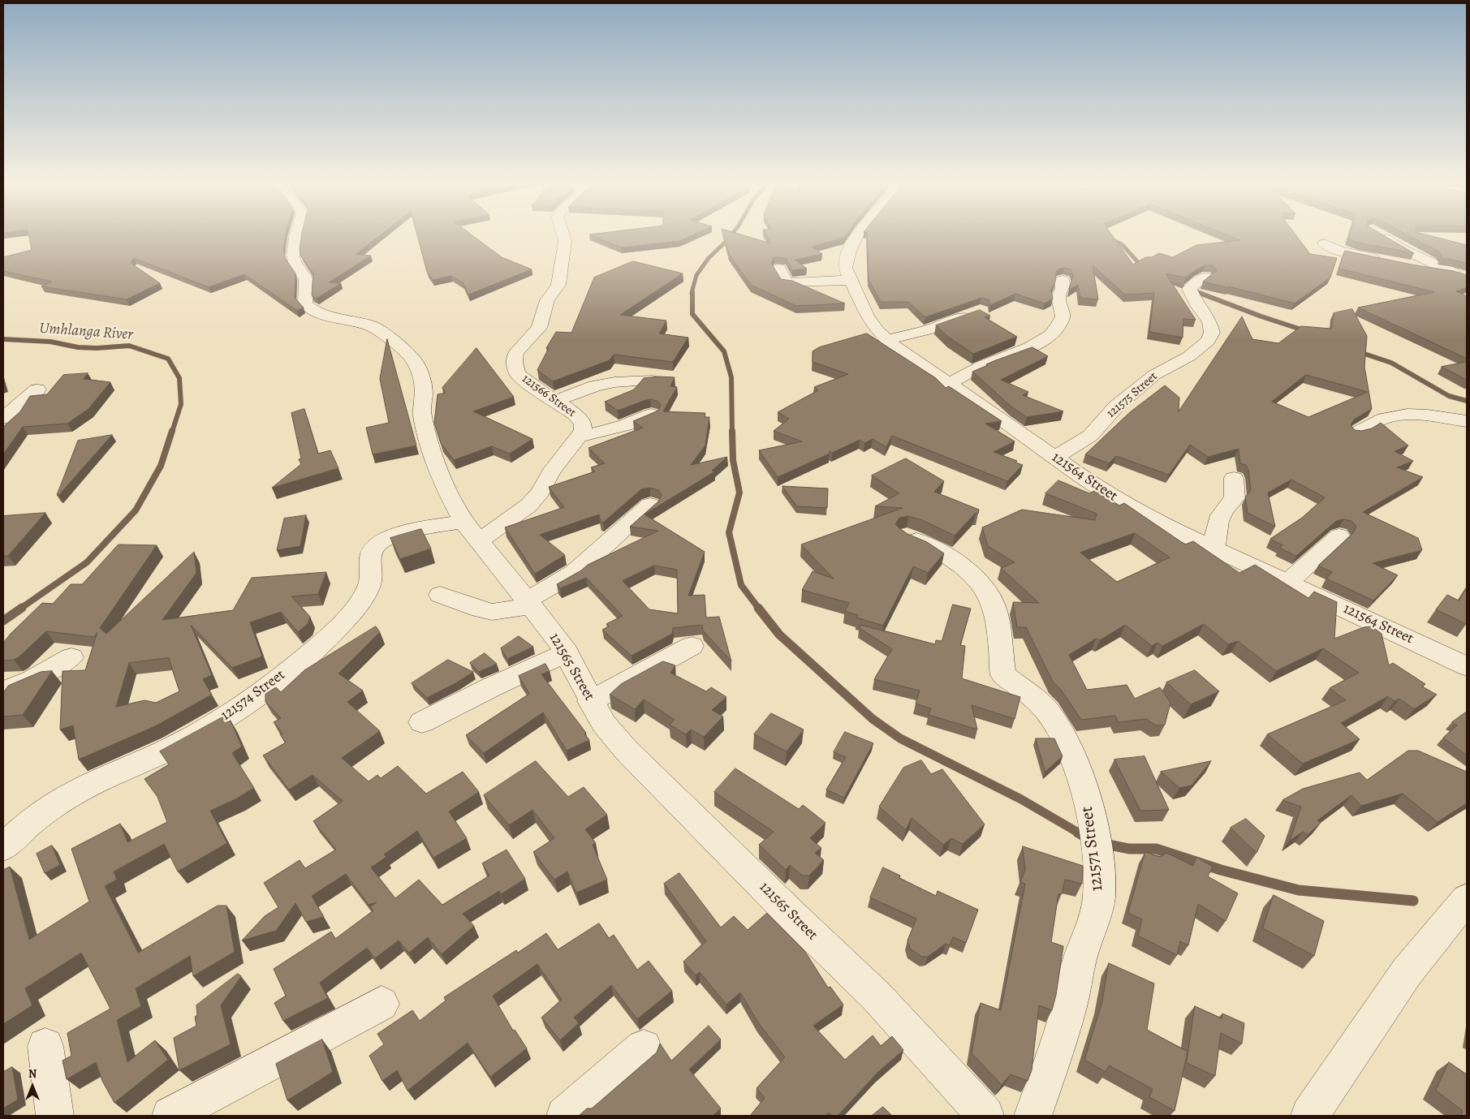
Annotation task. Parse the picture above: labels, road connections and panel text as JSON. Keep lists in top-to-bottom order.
{
  "streets": {
    "street": [
      "121575 Street",
      "121566 Street",
      "121564 Street",
      "121565 Street",
      "121574 Street",
      "121571 Street"
    ]
  },
  "crossings": [
    ["121575 Street", "121564 Street"],
    ["121566 Street", "121565 Street"],
    ["121566 Street", "121574 Street"],
    ["121565 Street", "121574 Street"]
  ],
  "water": ["Umhlanga River"],
  "north": "top"
}
